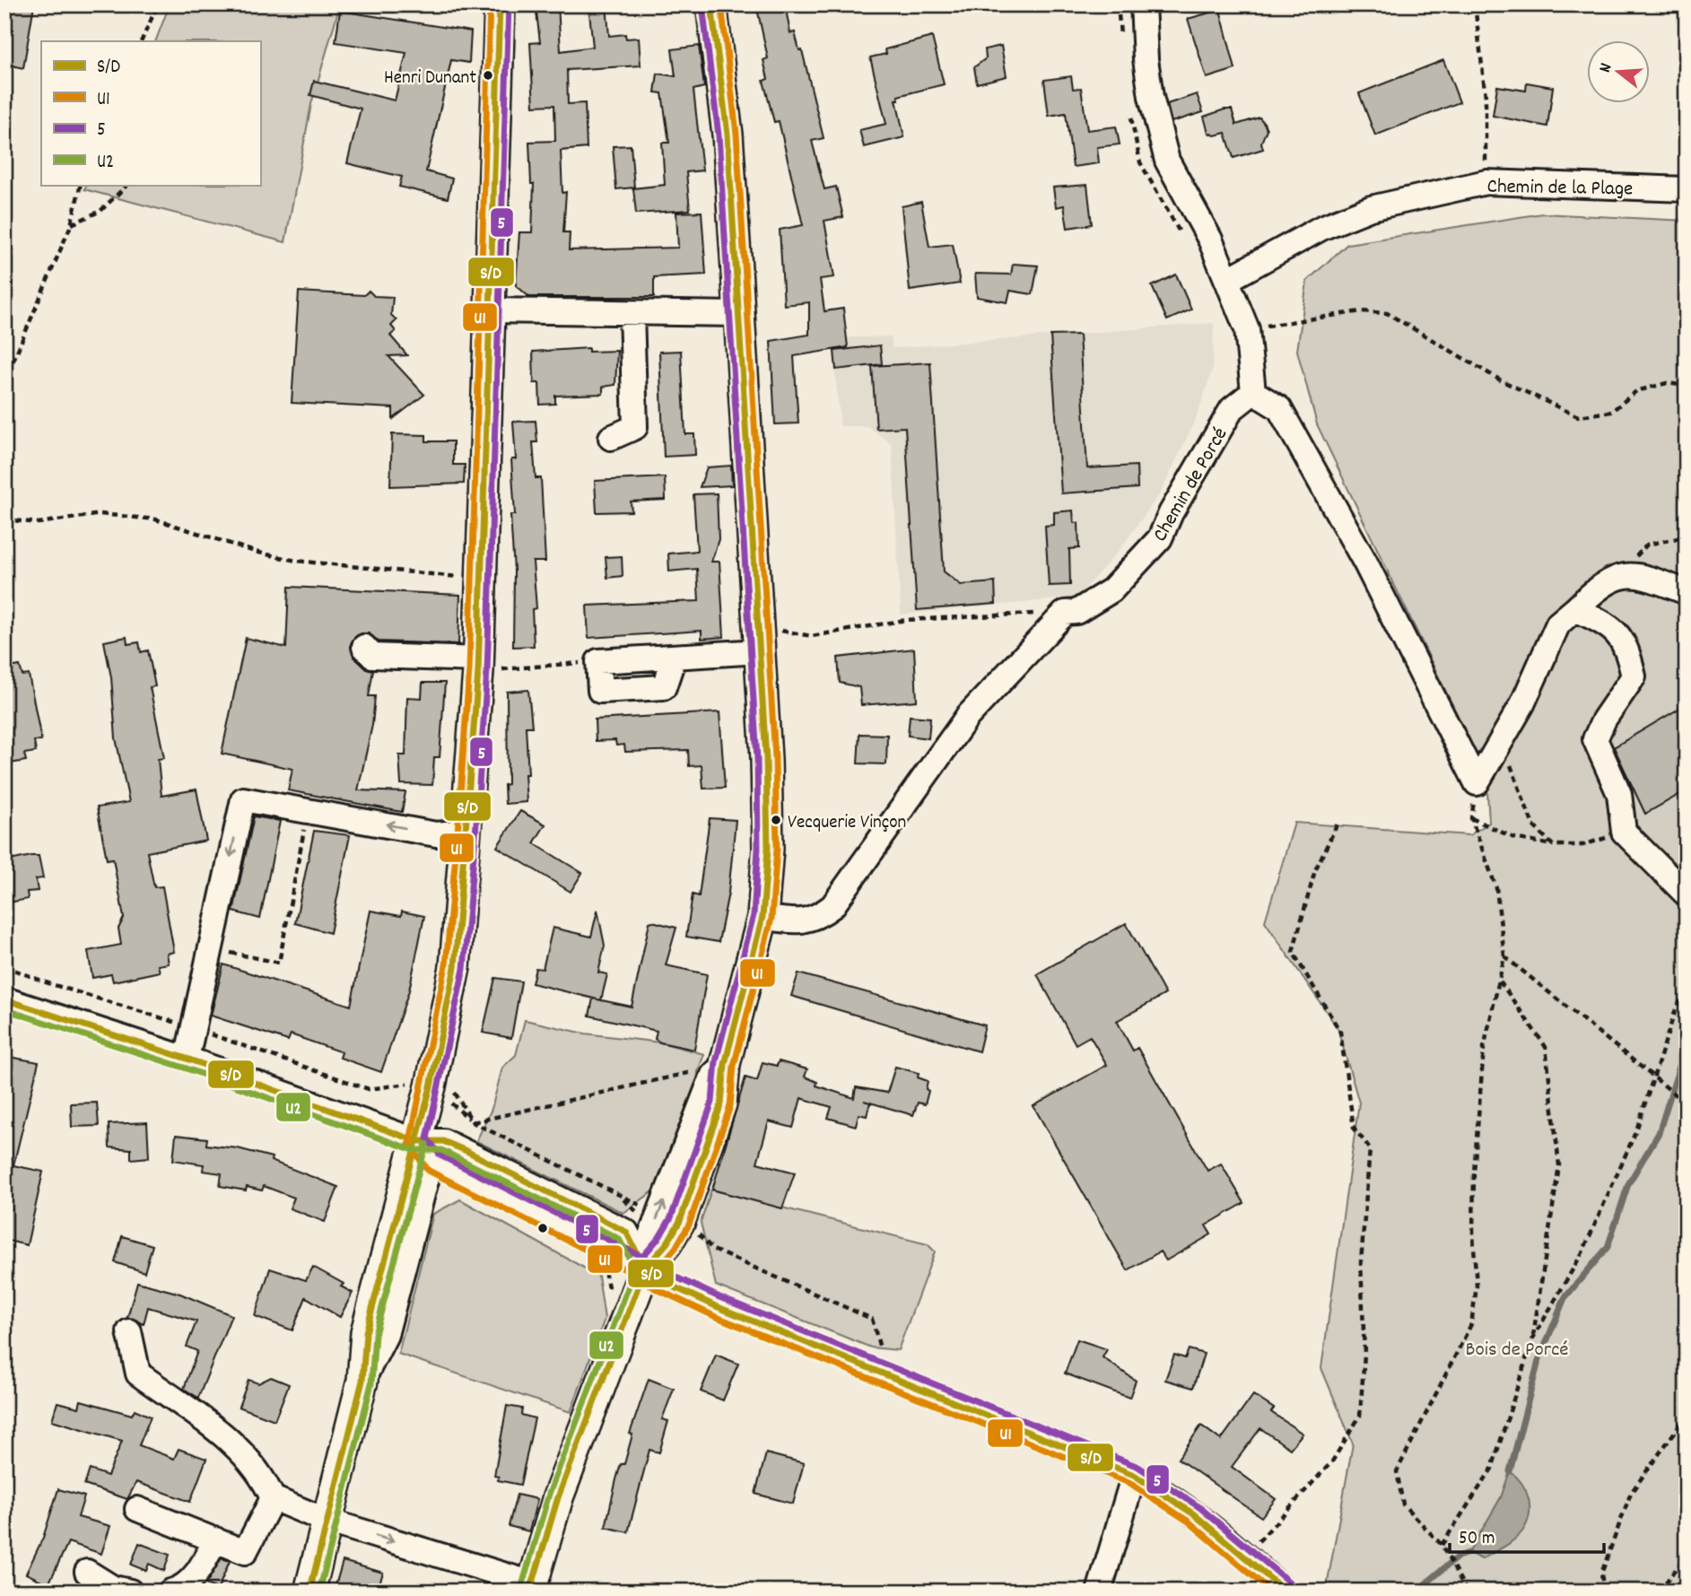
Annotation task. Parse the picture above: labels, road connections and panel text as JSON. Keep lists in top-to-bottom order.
{
  "streets": {
    "street": ["Chemin de la Plage", "Chemin de Porcé"]
  },
  "parks": ["Bois de Porcé"],
  "places": ["Henri Dunant", "Vecquerie Vinçon"],
  "lines": [
    "transit line S/D",
    "transit line U1",
    "transit line 5",
    "transit line U2"
  ],
  "legend": [
    "S/D",
    "U1",
    "5",
    "U2"
  ],
  "scale_bar": "50 m",
  "north": "left"
}
